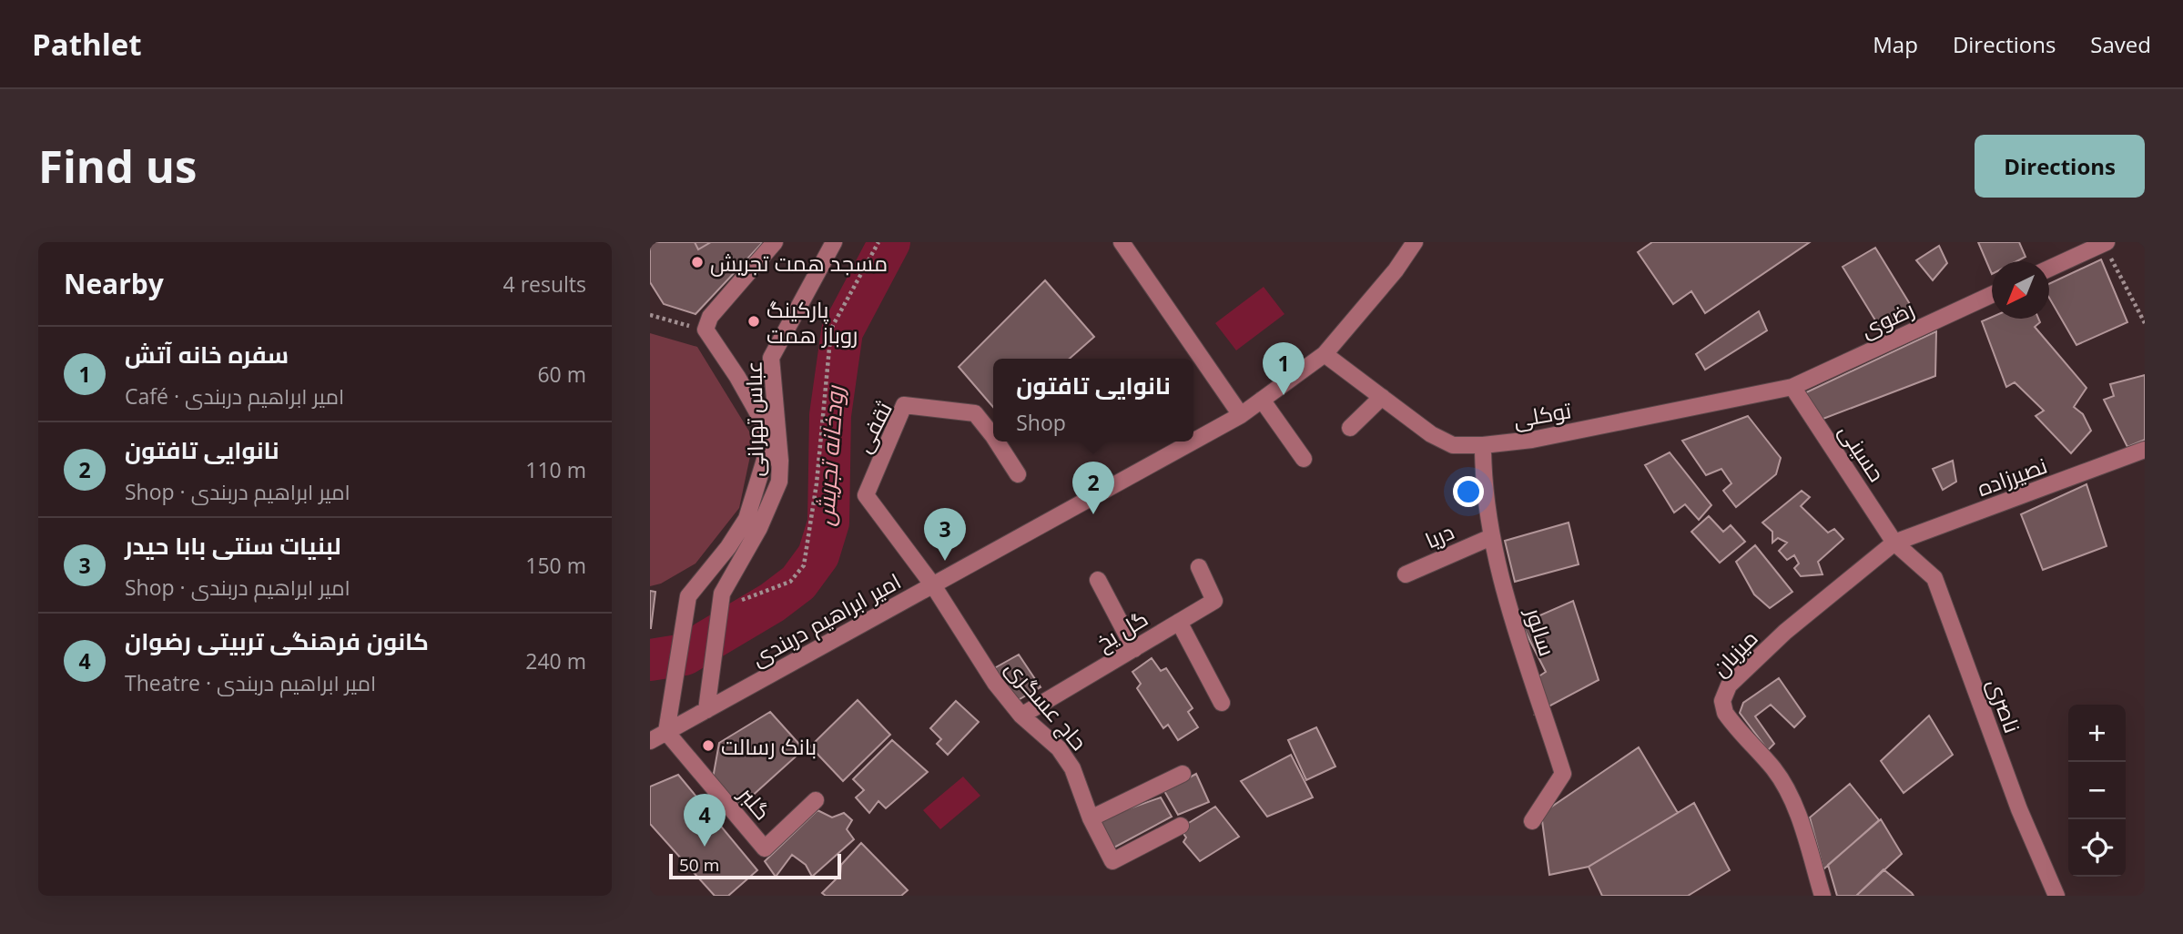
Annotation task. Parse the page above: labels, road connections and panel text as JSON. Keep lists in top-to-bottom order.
{
  "streets": {
    "street": [
      "رضوى",
      "توکلی",
      "عباس تهرانی",
      "ثقفی",
      "حسینی",
      "نصیرزاده",
      "دریا",
      "امیر ابراهیم دربندی",
      "گل یخ",
      "سالور",
      "میزبان",
      "حاج عسگری",
      "ناصری",
      "گلبر"
    ]
  },
  "crossings": [
    ["رضوى", "توکلی"],
    ["رضوى", "حسینی"],
    ["توکلی", "حسینی"],
    ["توکلی", "امیر ابراهیم دربندی"],
    ["توکلی", "سالور"],
    ["عباس تهرانی", "امیر ابراهیم دربندی"],
    ["عباس تهرانی", "گلبر"],
    ["ثقفی", "امیر ابراهیم دربندی"],
    ["ثقفی", "حاج عسگری"],
    ["حسینی", "نصیرزاده"],
    ["حسینی", "میزبان"],
    ["حسینی", "ناصری"],
    ["نصیرزاده", "میزبان"],
    ["نصیرزاده", "ناصری"],
    ["دریا", "سالور"],
    ["امیر ابراهیم دربندی", "حاج عسگری"],
    ["امیر ابراهیم دربندی", "گلبر"],
    ["گل یخ", "حاج عسگری"],
    ["میزبان", "ناصری"]
  ],
  "water": ["رودخانه تجریش"],
  "places": ["مسجد همت تجریش", "پارکینگ روباز همت", "بانک رسالت"],
  "scale_bar": "50 m",
  "north": "bottom left",
  "page": {
    "header": "Pathlet",
    "nav": ["Map", "Directions", "Saved"],
    "buttons": "Directions",
    "title": "Find us",
    "heading": ["Nearby", "4 results"],
    "list": [
      {
        "mark": "1",
        "name": "سفره خانه آتش",
        "note": "Café · امیر ابراهیم دربندی",
        "value": "60 m"
      },
      {
        "mark": "2",
        "name": "نانوایی تافتون",
        "note": "Shop · امیر ابراهیم دربندی",
        "value": "110 m"
      },
      {
        "mark": "3",
        "name": "لبنیات سنتی بابا حیدر",
        "note": "Shop · امیر ابراهیم دربندی",
        "value": "150 m"
      },
      {
        "mark": "4",
        "name": "کانون فرهنگی تربیتی رضوان",
        "note": "Theatre · امیر ابراهیم دربندی",
        "value": "240 m"
      }
    ],
    "pins": [
      "1",
      "2",
      "3",
      "4"
    ],
    "popup": ["نانوایی تافتون", "Shop"],
    "map_buttons": ["+", "−"],
    "scale": "50 m"
  }
}
